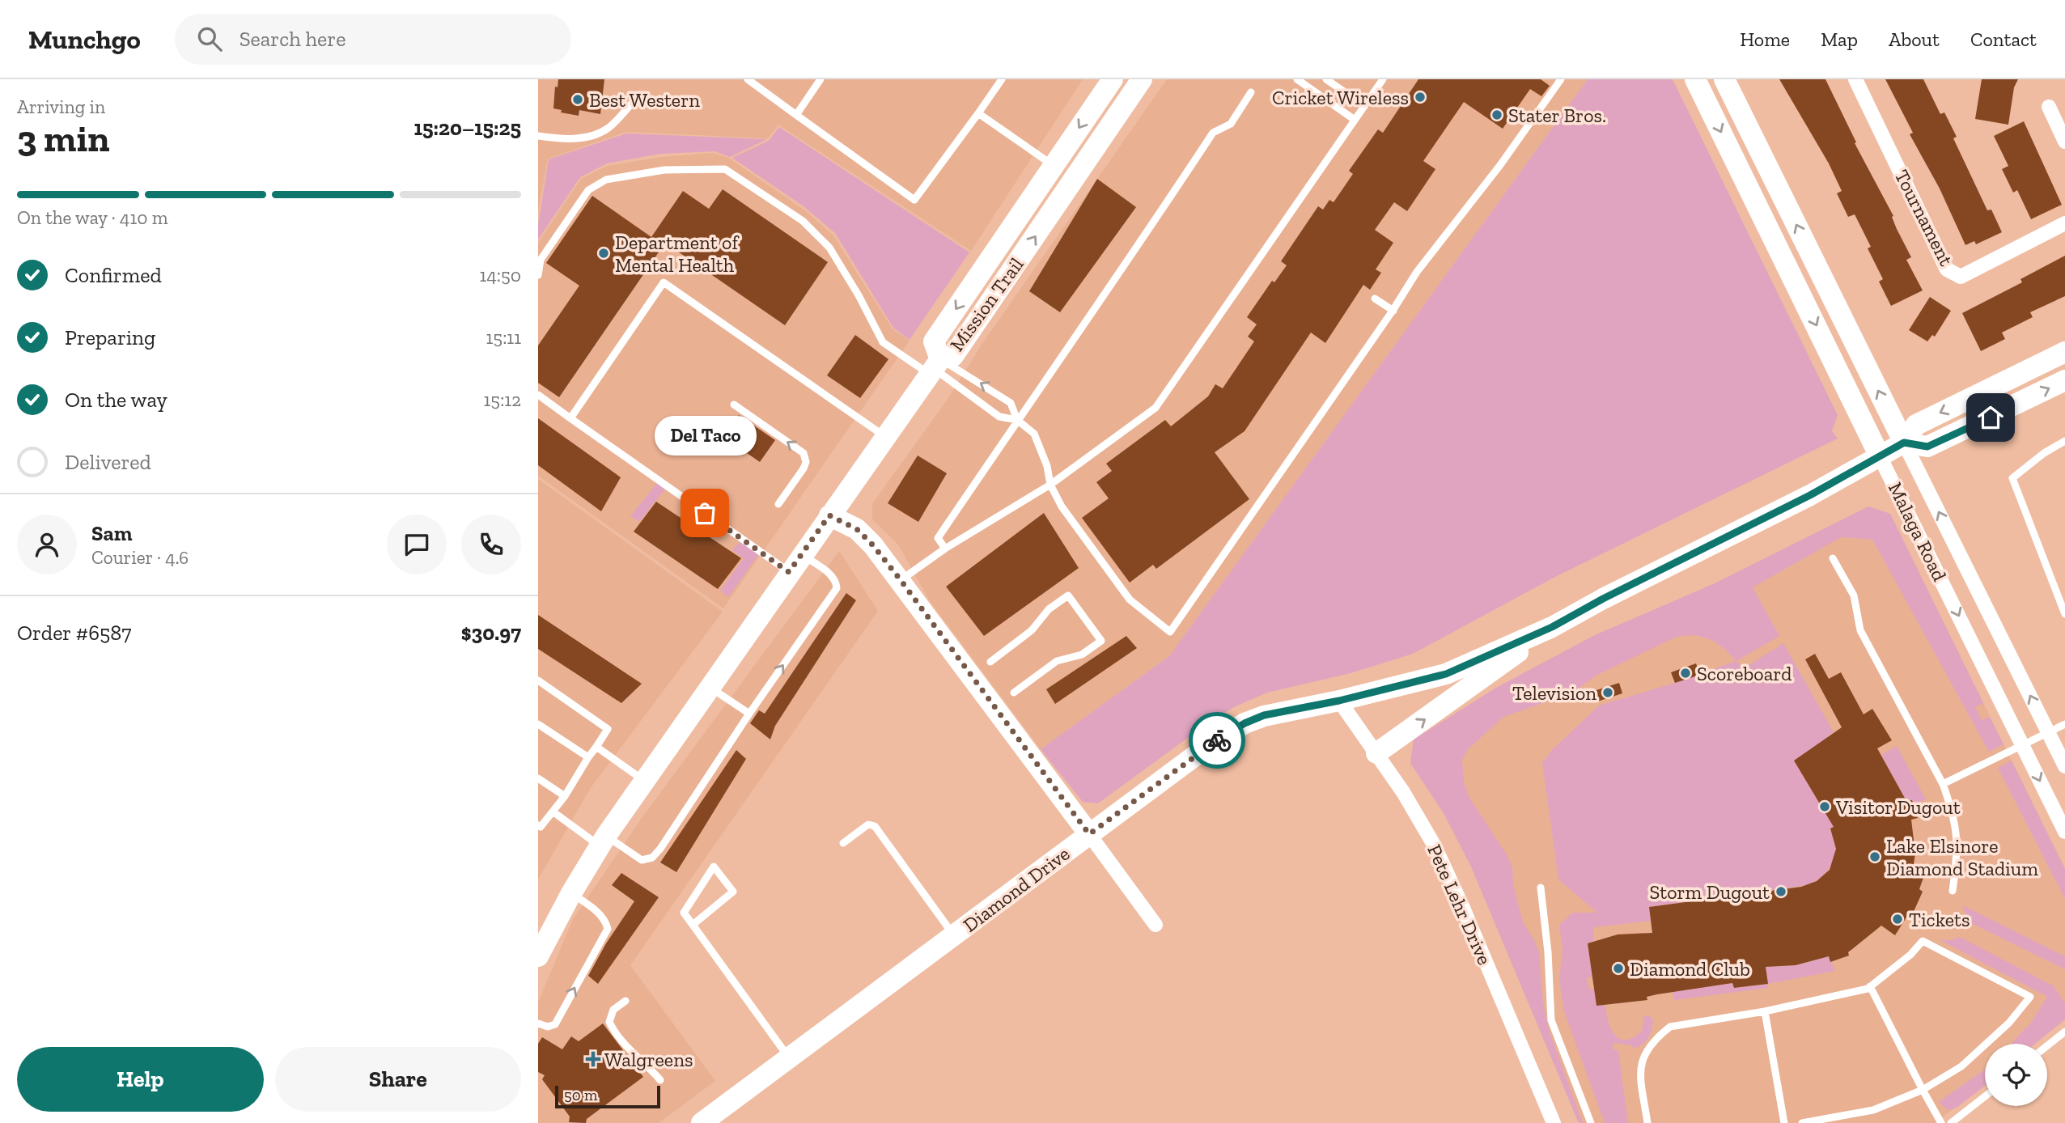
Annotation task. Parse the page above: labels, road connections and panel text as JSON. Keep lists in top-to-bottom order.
{
  "streets": {
    "street": [
      "Tournament",
      "Mission Trail",
      "Malaga Road",
      "Diamond Drive",
      "Pete Lehr Drive"
    ]
  },
  "crossings": [
    ["Malaga Road", "Diamond Drive"],
    ["Diamond Drive", "Pete Lehr Drive"]
  ],
  "places": {
    "other": [
      "Cricket Wireless",
      "Best Western",
      "Stater Bros.",
      "Department of Mental Health",
      "Del Taco",
      "Scoreboard",
      "Television",
      "Visitor Dugout",
      "Lake Elsinore Diamond Stadium",
      "Storm Dugout",
      "Tickets",
      "Diamond Club"
    ],
    "health": ["Walgreens"]
  },
  "scale_bar": "50 m",
  "page": {
    "header": "Munchgo",
    "search": "Search here",
    "nav": [
      "Home",
      "Map",
      "About",
      "Contact"
    ],
    "heading": ["3 min", "Arriving in", "15:20–15:25"],
    "panel": [
      "Sam",
      "Courier · 4.6",
      "Order #6587",
      "$30.97"
    ],
    "bar": "On the way · 410 m",
    "list": [
      ["Confirmed", "14:50"],
      ["Preparing", "15:11"],
      ["On the way", "15:12"],
      "Delivered"
    ],
    "bubble": "Del Taco",
    "buttons": ["Help", "Share"],
    "scale": "50 m"
  }
}
